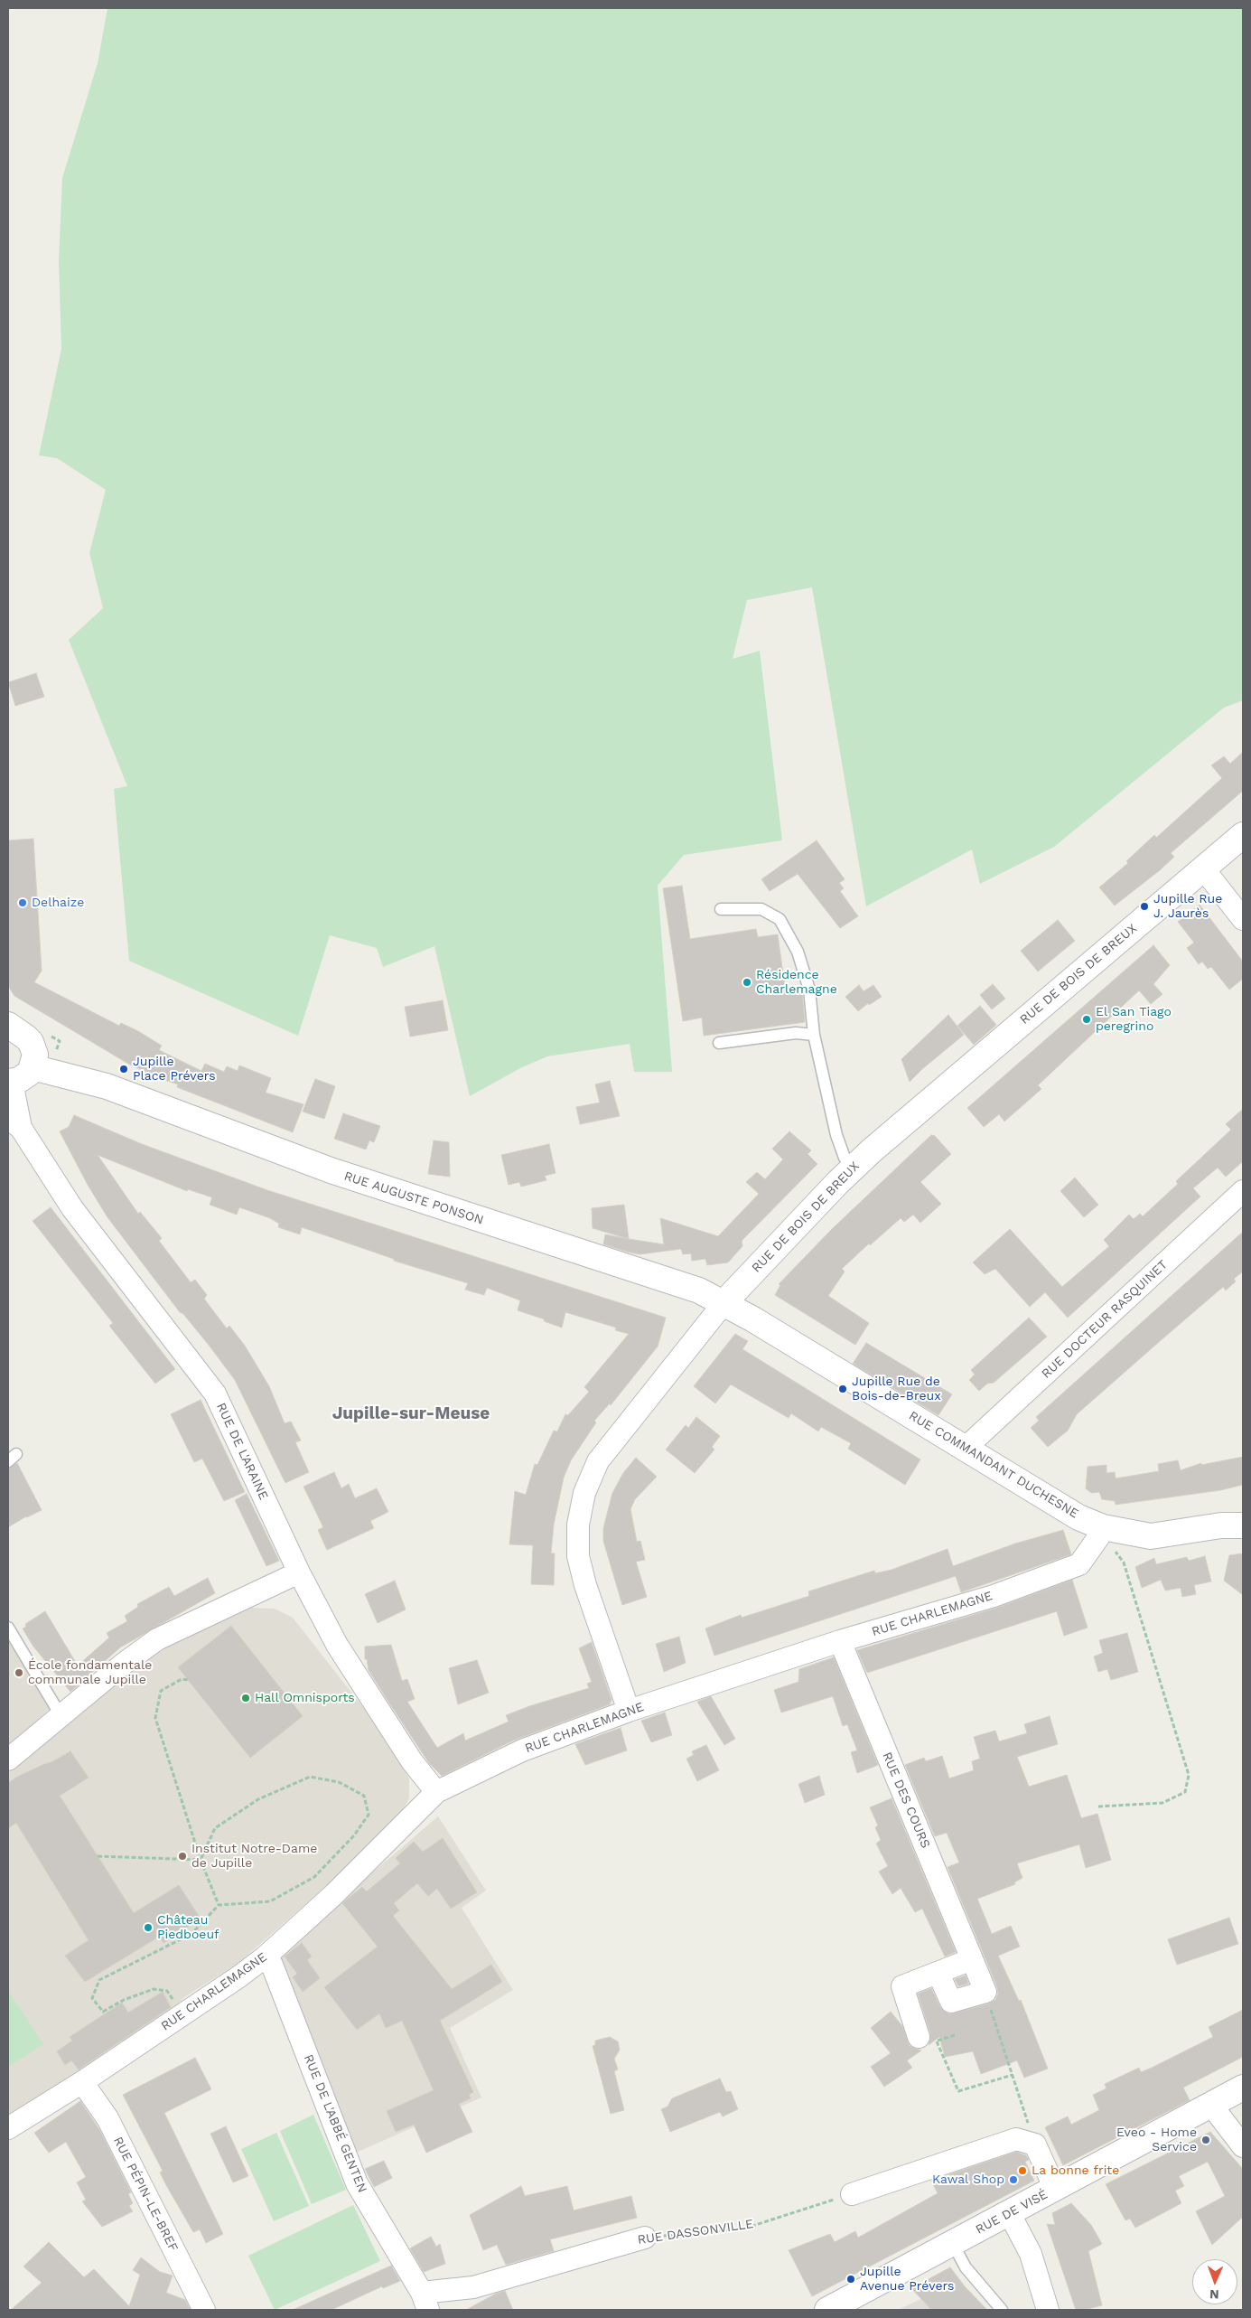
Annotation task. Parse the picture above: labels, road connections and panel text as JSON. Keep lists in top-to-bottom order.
{
  "streets": {
    "street": [
      "RUE DE BOIS DE BREUX",
      "RUE AUGUSTE PONSON",
      "RUE DOCTEUR RASQUINET",
      "RUE DE L'ARAINE",
      "RUE COMMANDANT DUCHESNE",
      "RUE CHARLEMAGNE",
      "RUE DES COURS",
      "RUE DE L'ABBÉ GENTEN",
      "RUE PÉPIN-LE-BREF",
      "RUE DE VISÉ",
      "RUE DASSONVILLE"
    ]
  },
  "crossings": [
    ["RUE DE BOIS DE BREUX", "RUE AUGUSTE PONSON"],
    ["RUE DE BOIS DE BREUX", "RUE COMMANDANT DUCHESNE"],
    ["RUE DE BOIS DE BREUX", "RUE CHARLEMAGNE"],
    ["RUE AUGUSTE PONSON", "RUE COMMANDANT DUCHESNE"],
    ["RUE DOCTEUR RASQUINET", "RUE COMMANDANT DUCHESNE"],
    ["RUE DE L'ARAINE", "RUE CHARLEMAGNE"],
    ["RUE COMMANDANT DUCHESNE", "RUE CHARLEMAGNE"],
    ["RUE CHARLEMAGNE", "RUE DES COURS"],
    ["RUE CHARLEMAGNE", "RUE DE L'ABBÉ GENTEN"],
    ["RUE CHARLEMAGNE", "RUE PÉPIN-LE-BREF"],
    ["RUE DE L'ABBÉ GENTEN", "RUE DASSONVILLE"]
  ],
  "districts": ["Jupille-sur-Meuse"],
  "places": [
    "Delhaize",
    "Jupille Rue J. Jaurès",
    "Résidence Charlemagne",
    "El San Tiago peregrino",
    "Jupille Place Prévers",
    "Jupille Rue de Bois-de-Breux",
    "École fondamentale communale Jupille",
    "Hall Omnisports",
    "Institut Notre-Dame de Jupille",
    "Château Piedboeuf",
    "Eveo - Home Service",
    "La bonne frite",
    "Kawal Shop",
    "Jupille Avenue Prévers"
  ],
  "north": "bottom"
}
